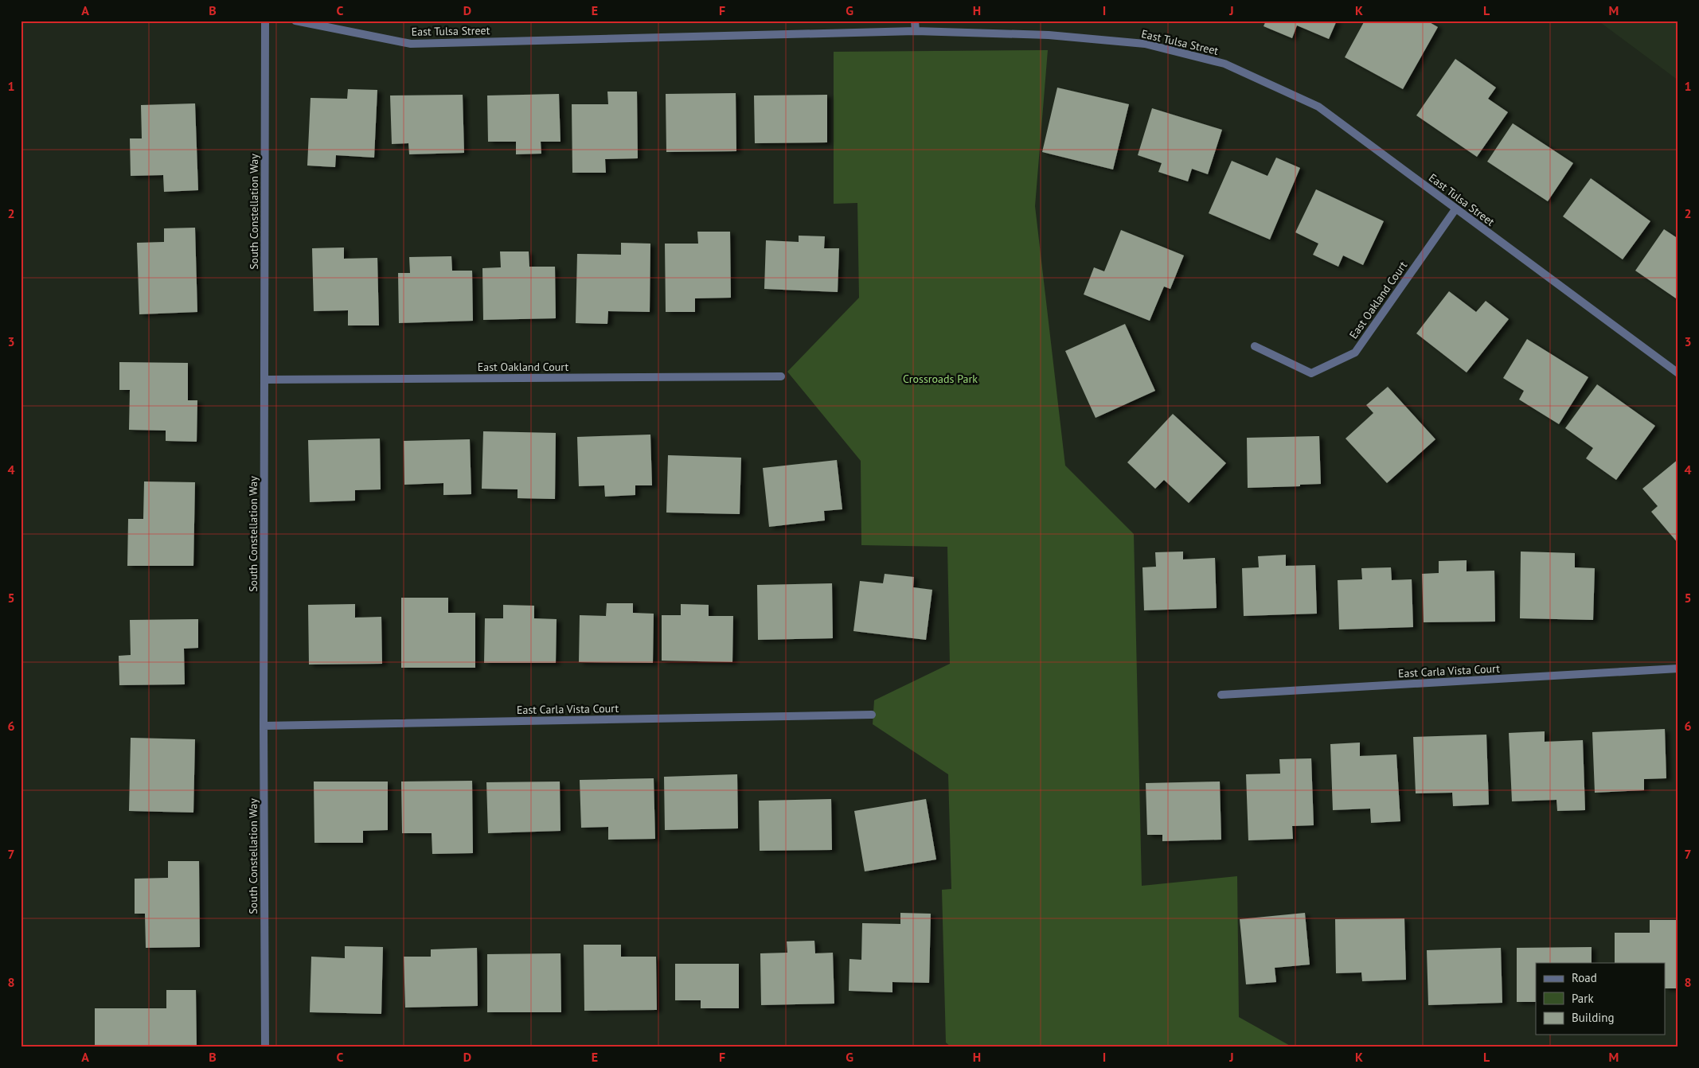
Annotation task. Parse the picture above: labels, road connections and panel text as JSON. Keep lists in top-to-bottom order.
{
  "streets": {
    "street": [
      "East Tulsa Street",
      "South Constellation Way",
      "East Oakland Court",
      "East Carla Vista Court"
    ]
  },
  "crossings": [
    ["East Tulsa Street", "East Oakland Court"],
    ["South Constellation Way", "East Oakland Court"],
    ["South Constellation Way", "East Carla Vista Court"]
  ],
  "parks": ["Crossroads Park"],
  "legend": ["Road", "Park", "Building"],
  "grid": {
    "columns": [
      "A",
      "B",
      "C",
      "D",
      "E",
      "F",
      "G",
      "H",
      "I",
      "J",
      "K",
      "L",
      "M"
    ],
    "rows": [
      "1",
      "2",
      "3",
      "4",
      "5",
      "6",
      "7",
      "8"
    ]
  }
}
